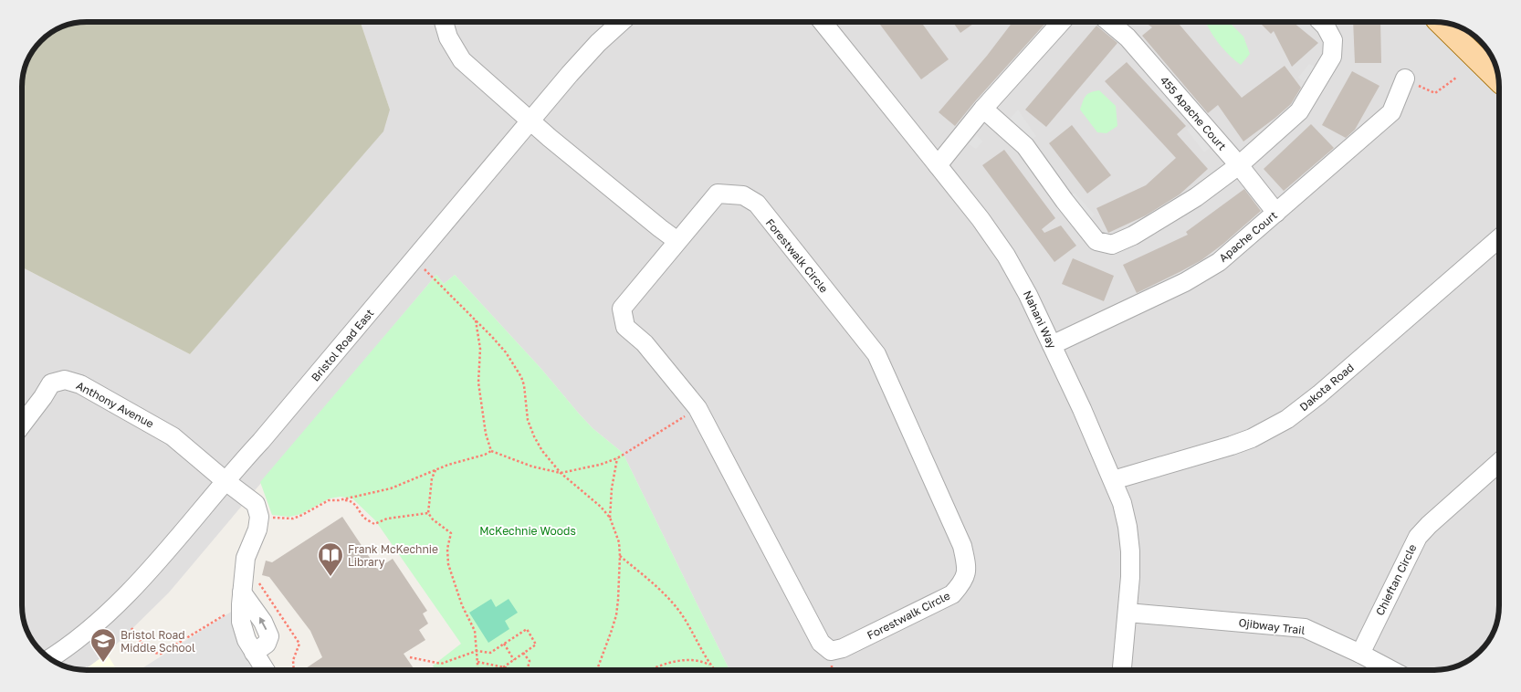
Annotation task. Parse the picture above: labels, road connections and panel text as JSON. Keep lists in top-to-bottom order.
{
  "streets": {
    "street": [
      "455 Apache Court",
      "Apache Court",
      "Forestwalk Circle",
      "Nahani Way",
      "Bristol Road East",
      "Dakota Road",
      "Anthony Avenue",
      "Chieftan Circle",
      "Ojibway Trail"
    ]
  },
  "crossings": [
    ["455 Apache Court", "Apache Court"],
    ["Apache Court", "Nahani Way"],
    ["Nahani Way", "Dakota Road"],
    ["Nahani Way", "Ojibway Trail"],
    ["Bristol Road East", "Anthony Avenue"],
    ["Chieftan Circle", "Ojibway Trail"]
  ],
  "parks": ["McKechnie Woods"],
  "places": {
    "library": ["Frank McKechnie Library"],
    "school or university": ["Bristol Road Middle School"]
  }
}
